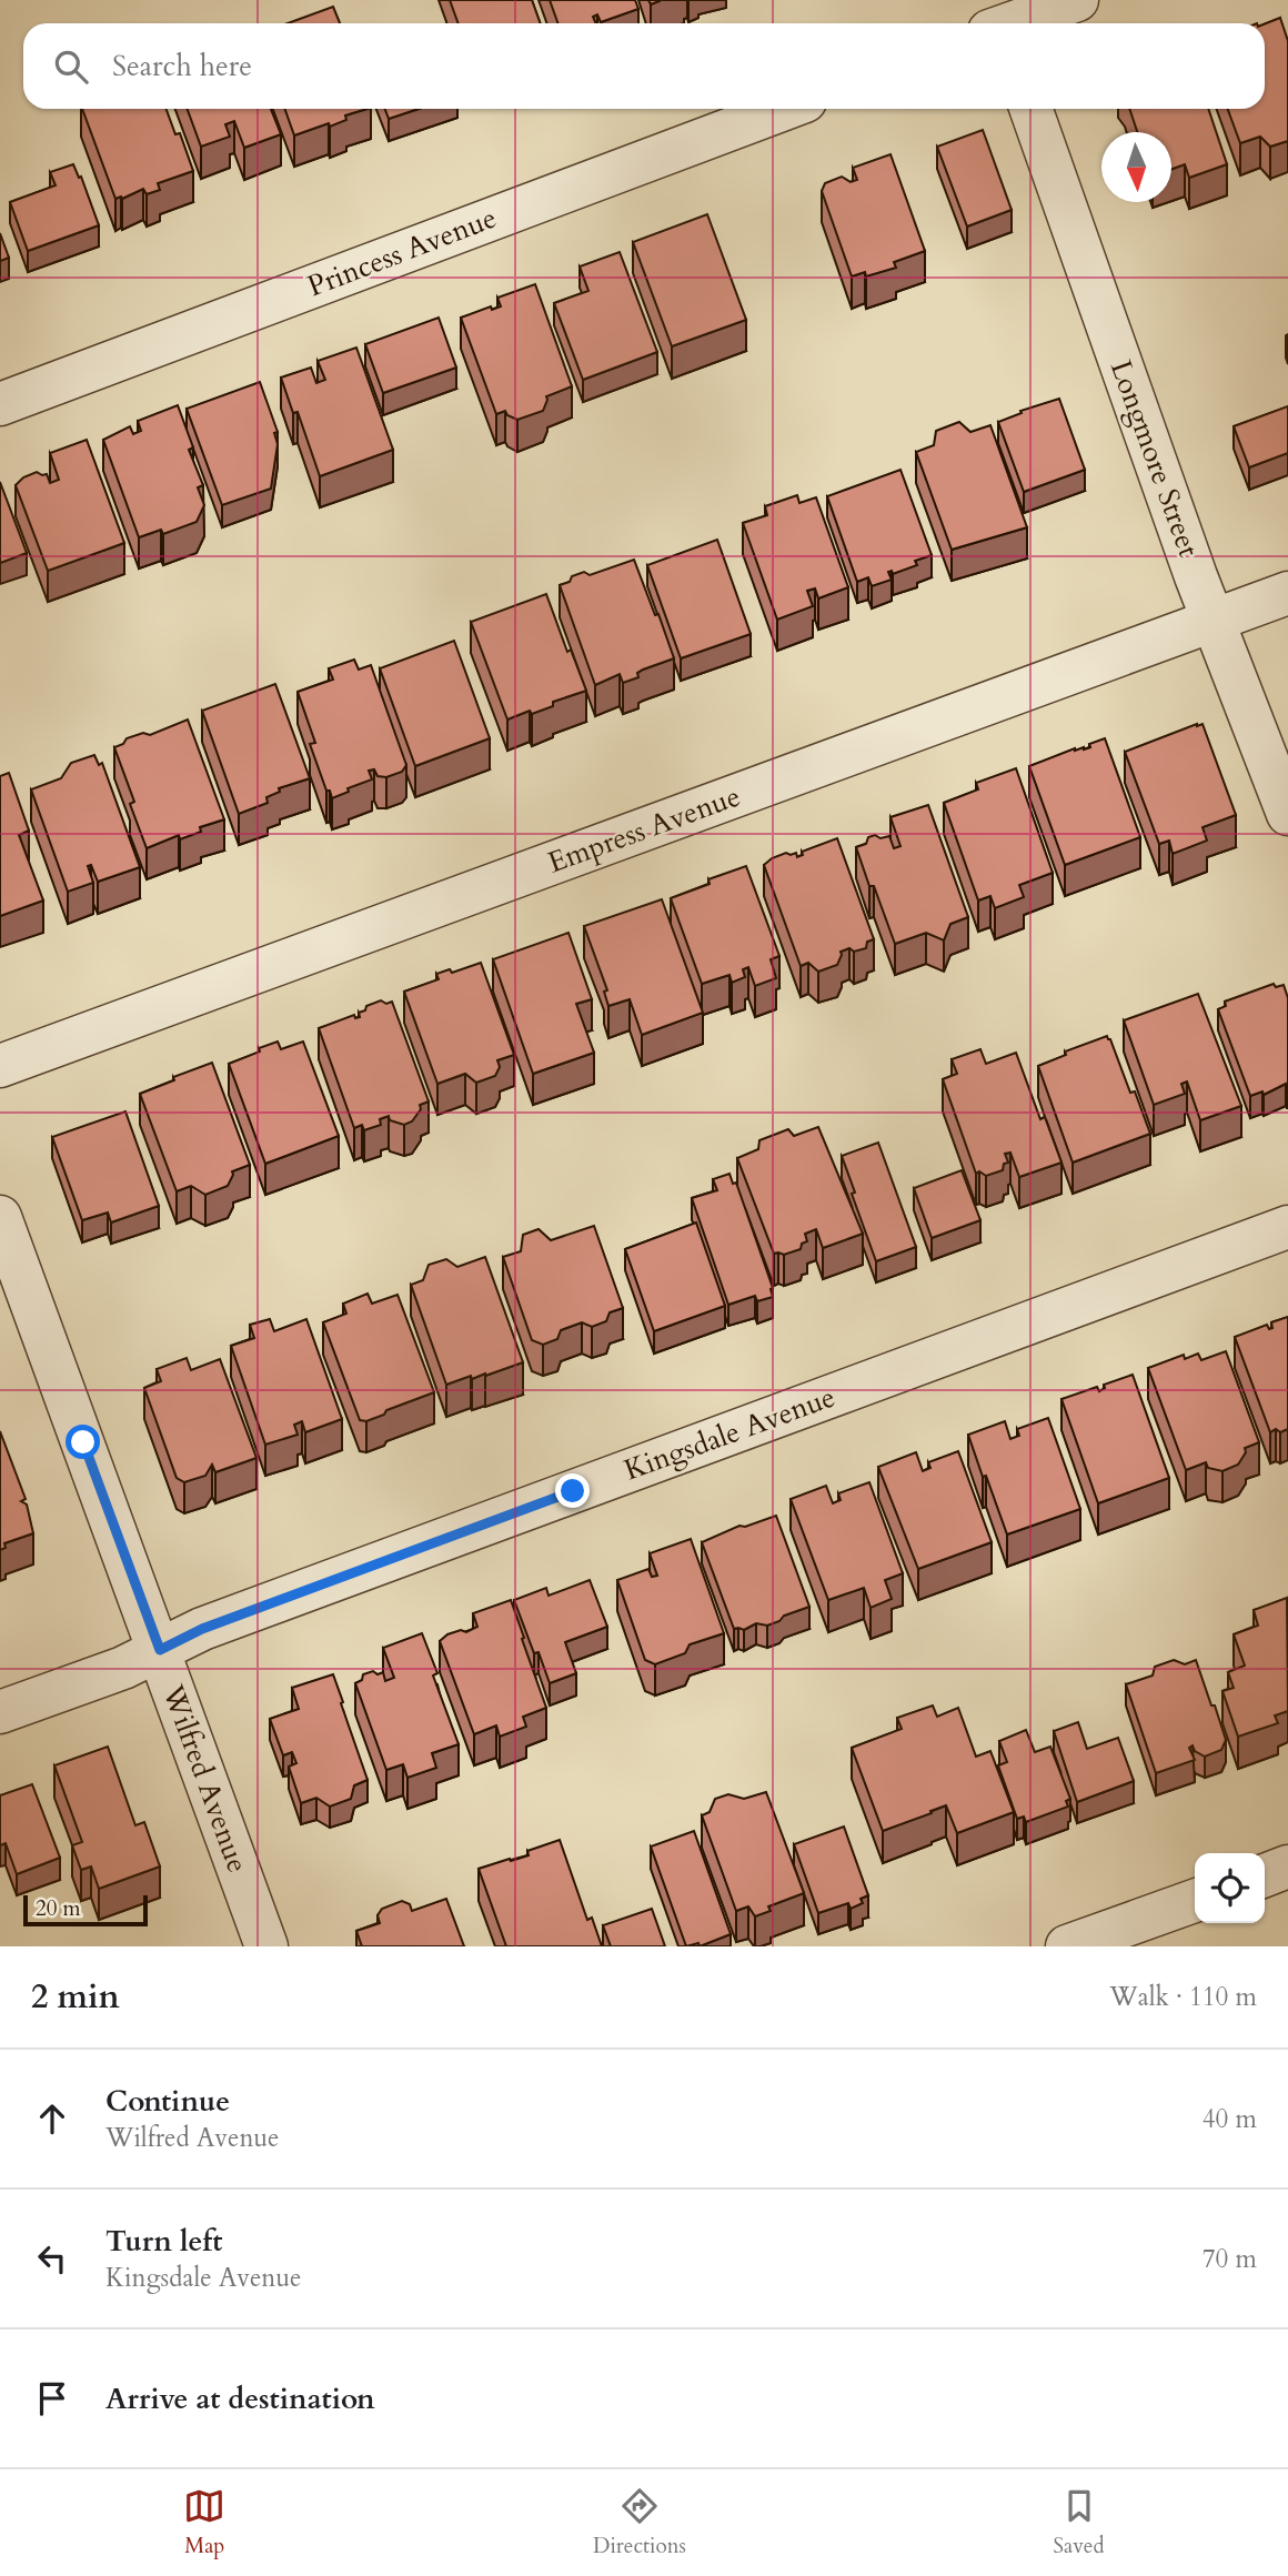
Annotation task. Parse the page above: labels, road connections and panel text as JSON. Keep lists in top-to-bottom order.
{
  "streets": {
    "street": [
      "Princess Avenue",
      "Longmore Street",
      "Empress Avenue",
      "Kingsdale Avenue",
      "Wilfred Avenue"
    ]
  },
  "crossings": [
    ["Longmore Street", "Empress Avenue"],
    ["Kingsdale Avenue", "Wilfred Avenue"]
  ],
  "scale_bar": "20 m",
  "north": "bottom",
  "page": {
    "search": "Search here",
    "scale": "20 m",
    "heading": ["2 min", "Walk · 110 m"],
    "list": [
      ["Continue", "Wilfred Avenue", "40 m"],
      ["Turn left", "Kingsdale Avenue", "70 m"],
      "Arrive at destination"
    ],
    "nav": ["Map", "Directions", "Saved"]
  }
}
